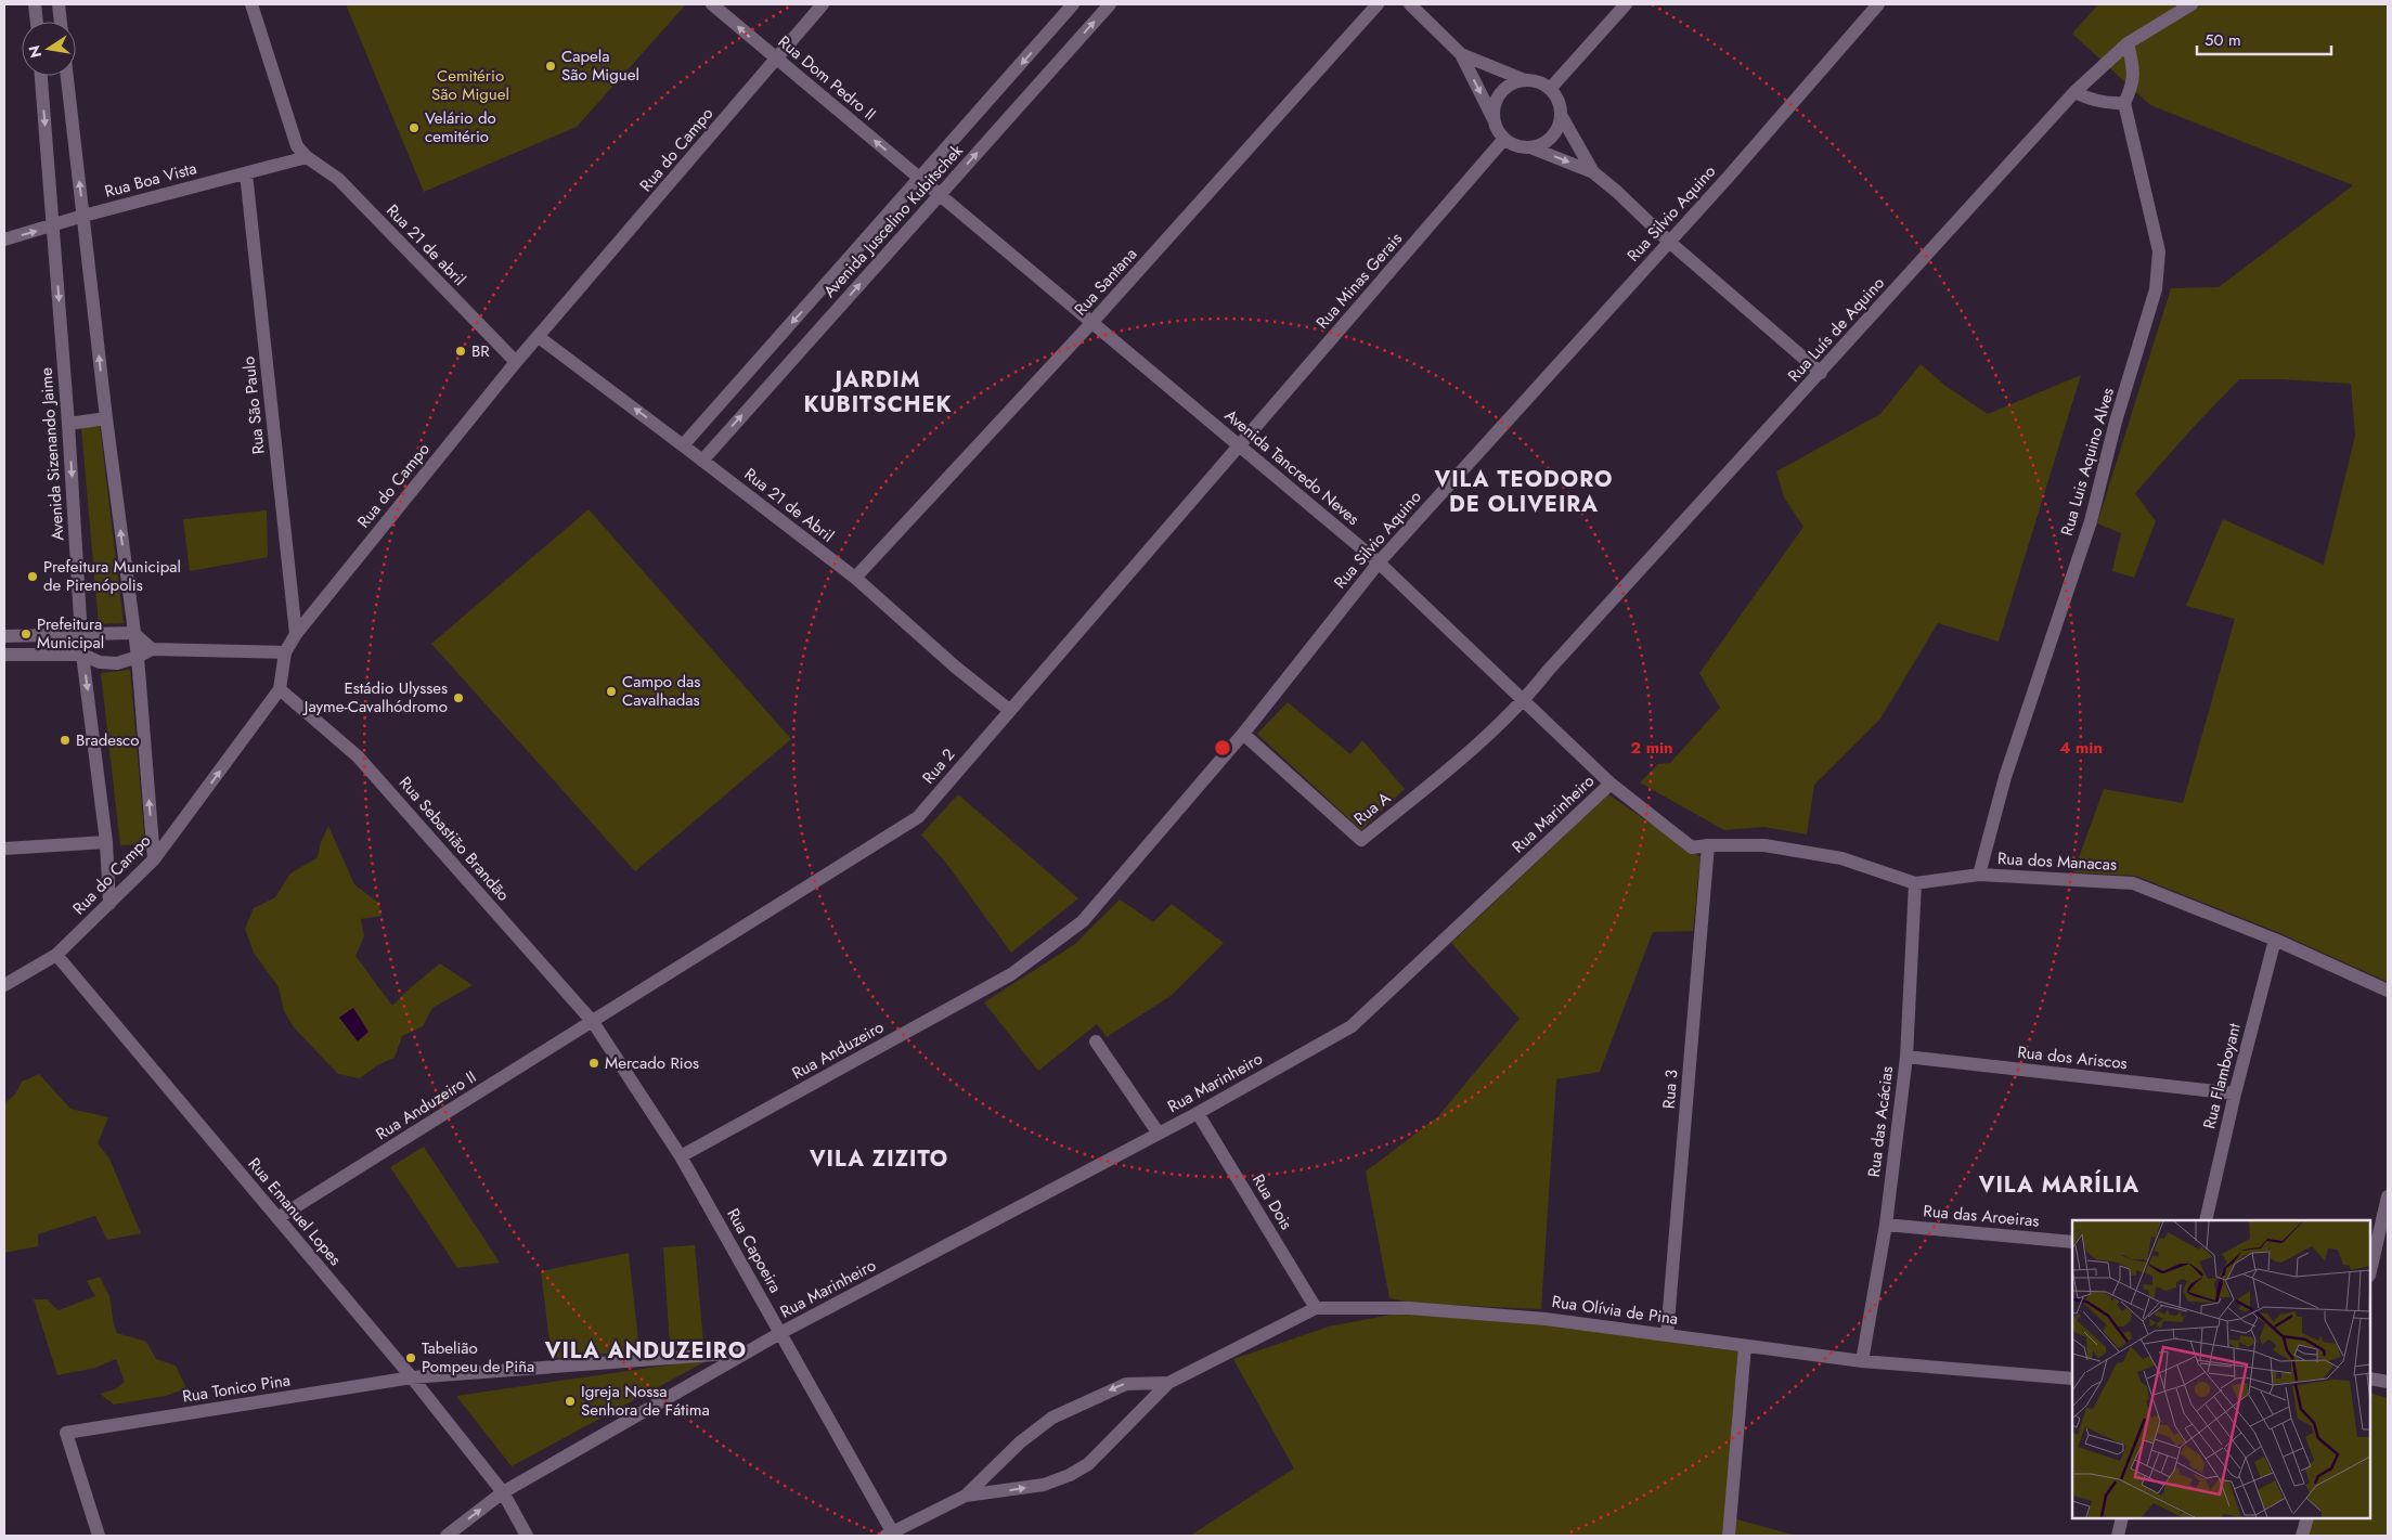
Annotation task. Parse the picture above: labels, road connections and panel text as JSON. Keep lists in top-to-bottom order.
{
  "streets": {
    "street": [
      "Rua Dom Pedro II",
      "Rua do Campo",
      "Rua Boa Vista",
      "Rua Silvio Aquino",
      "Avenida Juscelino Kubitschek",
      "Rua 21 de abril",
      "Rua Minas Gerais",
      "Rua Santana",
      "Rua Luís de Aquino",
      "Rua São Paulo",
      "Avenida Sizenando Jaime",
      "Rua Luis Aquino Alves",
      "Avenida Tancredo Neves",
      "Rua 21 de Abril",
      "Rua 2",
      "Rua A",
      "Rua Marinheiro",
      "Rua Sebastião Brandão",
      "Rua dos Manacas",
      "Rua Anduzeiro",
      "Rua dos Ariscos",
      "Rua Flamboyant",
      "Rua 3",
      "Rua Anduzeiro II",
      "Rua das Acácias",
      "Rua Dois",
      "Rua Emanuel Lopes",
      "Rua das Aroeiras",
      "Rua Capoeira",
      "Rua Olívia de Pina",
      "Rua Tonico Pina"
    ]
  },
  "crossings": [
    ["Rua Dom Pedro II", "Rua do Campo"],
    ["Rua Dom Pedro II", "Avenida Juscelino Kubitschek"],
    ["Rua Dom Pedro II", "Avenida Tancredo Neves"],
    ["Rua do Campo", "Rua 21 de abril"],
    ["Rua do Campo", "Rua São Paulo"],
    ["Rua do Campo", "Avenida Sizenando Jaime"],
    ["Rua do Campo", "Rua 21 de Abril"],
    ["Rua do Campo", "Rua Sebastião Brandão"],
    ["Rua do Campo", "Rua Emanuel Lopes"],
    ["Rua Boa Vista", "Rua 21 de abril"],
    ["Rua Boa Vista", "Rua São Paulo"],
    ["Rua Boa Vista", "Avenida Sizenando Jaime"],
    ["Rua Silvio Aquino", "Avenida Tancredo Neves"],
    ["Rua Silvio Aquino", "Rua A"],
    ["Rua Silvio Aquino", "Rua Anduzeiro"],
    ["Avenida Juscelino Kubitschek", "Avenida Tancredo Neves"],
    ["Avenida Juscelino Kubitschek", "Rua 21 de Abril"],
    ["Rua Minas Gerais", "Avenida Tancredo Neves"],
    ["Rua Minas Gerais", "Rua 2"],
    ["Rua Santana", "Avenida Tancredo Neves"],
    ["Rua Santana", "Rua 21 de Abril"],
    ["Rua Luís de Aquino", "Avenida Tancredo Neves"],
    ["Rua Luís de Aquino", "Rua A"],
    ["Rua Luis Aquino Alves", "Rua dos Manacas"],
    ["Avenida Tancredo Neves", "Rua 2"],
    ["Avenida Tancredo Neves", "Rua A"],
    ["Avenida Tancredo Neves", "Rua Marinheiro"],
    ["Avenida Tancredo Neves", "Rua dos Manacas"],
    ["Avenida Tancredo Neves", "Rua 3"],
    ["Rua 21 de Abril", "Rua 2"],
    ["Rua 2", "Rua Sebastião Brandão"],
    ["Rua 2", "Rua Anduzeiro II"],
    ["Rua 2", "Rua Capoeira"],
    ["Rua Marinheiro", "Rua Dois"],
    ["Rua Marinheiro", "Rua Emanuel Lopes"],
    ["Rua Marinheiro", "Rua Capoeira"],
    ["Rua Marinheiro", "Rua Tonico Pina"],
    ["Rua Sebastião Brandão", "Rua Anduzeiro II"],
    ["Rua Sebastião Brandão", "Rua Capoeira"],
    ["Rua dos Manacas", "Rua Flamboyant"],
    ["Rua dos Manacas", "Rua 3"],
    ["Rua dos Manacas", "Rua das Acácias"],
    ["Rua Anduzeiro", "Rua Capoeira"],
    ["Rua dos Ariscos", "Rua Flamboyant"],
    ["Rua dos Ariscos", "Rua das Acácias"],
    ["Rua 3", "Rua Olívia de Pina"],
    ["Rua Anduzeiro II", "Rua Emanuel Lopes"],
    ["Rua Anduzeiro II", "Rua Capoeira"],
    ["Rua das Acácias", "Rua das Aroeiras"],
    ["Rua das Acácias", "Rua Olívia de Pina"],
    ["Rua Dois", "Rua Olívia de Pina"],
    ["Rua Emanuel Lopes", "Rua Tonico Pina"],
    ["Rua Capoeira", "Rua Olívia de Pina"]
  ],
  "one_way": ["Rua Dom Pedro II"],
  "districts": [
    "JARDIM KUBITSCHEK",
    "VILA TEODORO DE OLIVEIRA",
    "VILA ZIZITO",
    "VILA MARÍLIA",
    "VILA ANDUZEIRO"
  ],
  "parks": ["Cemitério São Miguel"],
  "places": [
    "Capela São Miguel",
    "Velário do cemitério",
    "BR",
    "Prefeitura Municipal de Pirenópolis",
    "Prefeitura Municipal",
    "Campo das Cavalhadas",
    "Estádio Ulysses Jayme-Cavalhódromo",
    "Bradesco",
    "Mercado Rios",
    "Tabelião Pompeu de Piña",
    "Igreja Nossa Senhora de Fátima"
  ],
  "scale_bar": "50 m",
  "north": "left",
  "rings": ["2 min", "4 min"]
}
